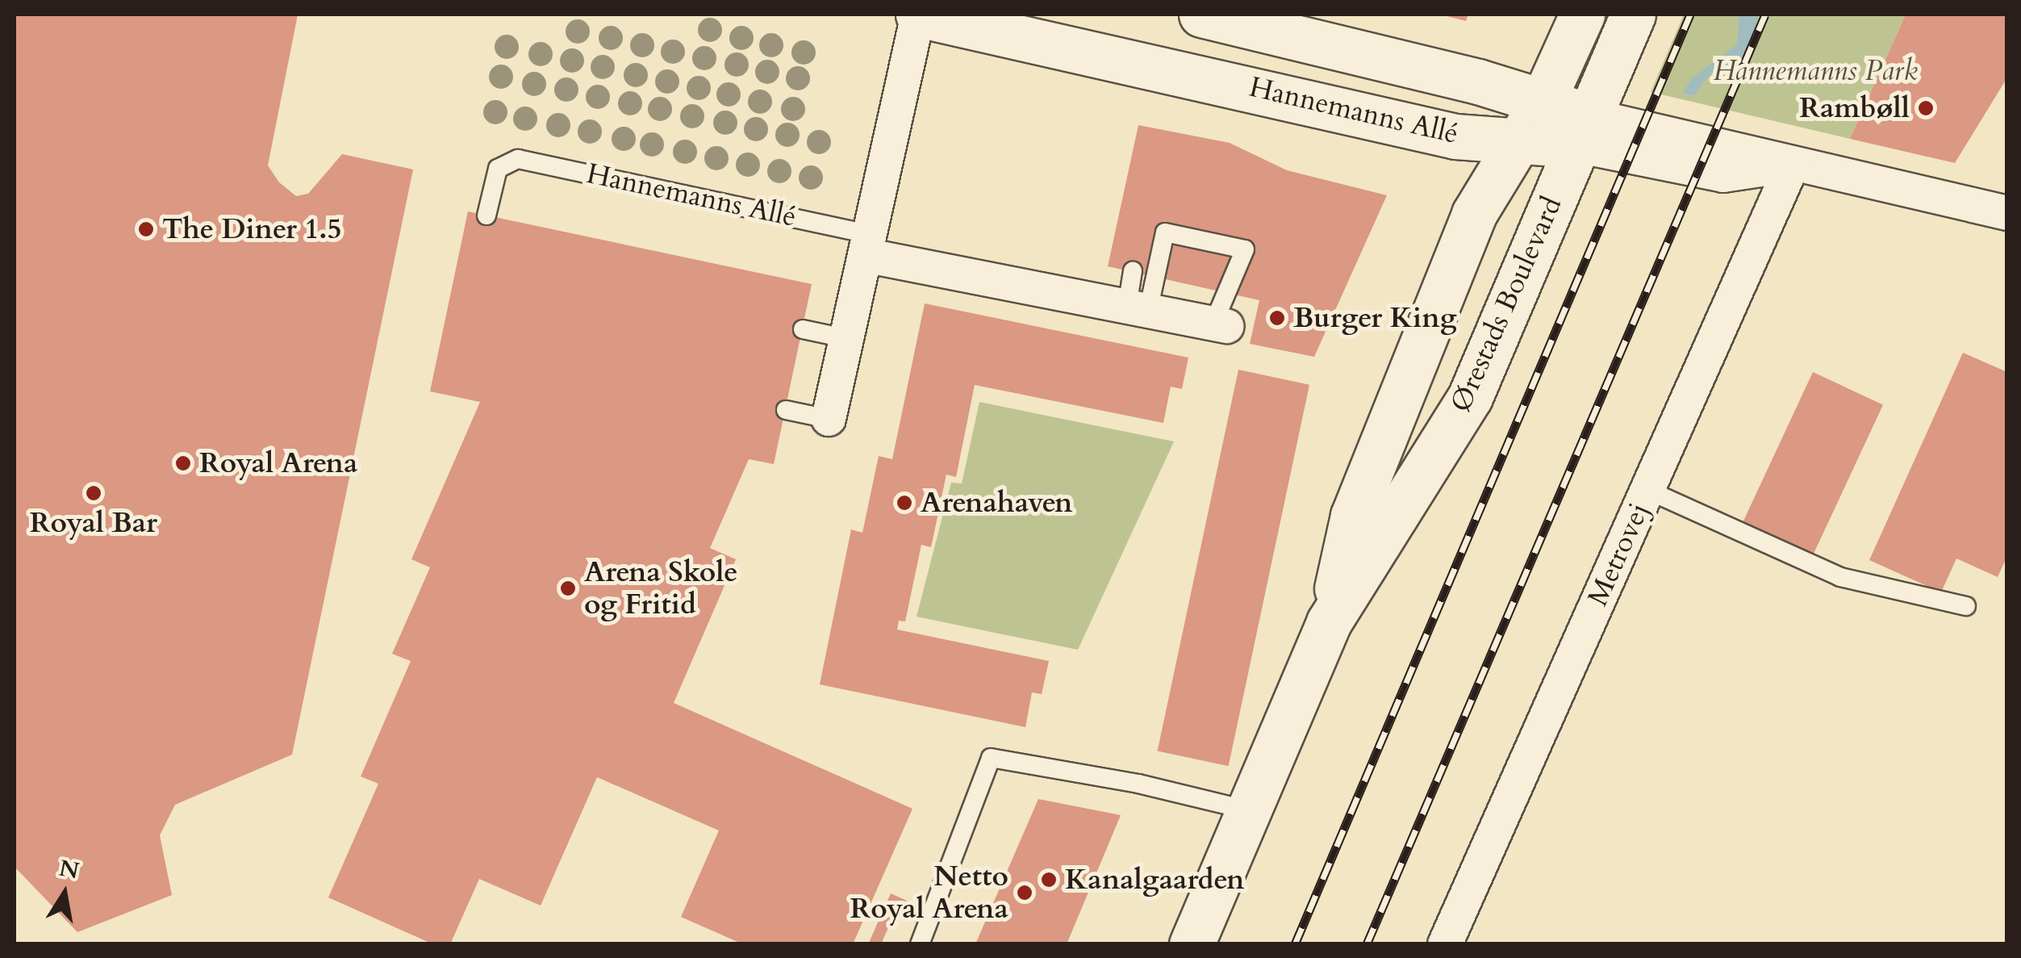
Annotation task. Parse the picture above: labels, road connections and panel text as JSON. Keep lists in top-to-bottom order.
{
  "streets": {
    "street": ["Hannemanns Allé", "Ørestads Boulevard", "Metrovej"]
  },
  "crossings": [
    ["Hannemanns Allé", "Ørestads Boulevard"],
    ["Hannemanns Allé", "Metrovej"]
  ],
  "parks": ["Hannemanns Park"],
  "places": [
    "Rambøll",
    "The Diner 1.5",
    "Burger King",
    "Royal Arena",
    "Royal Bar",
    "Arenahaven",
    "Arena Skole og Fritid",
    "Kanalgaarden",
    "Netto Royal Arena"
  ],
  "north": "top"
}
